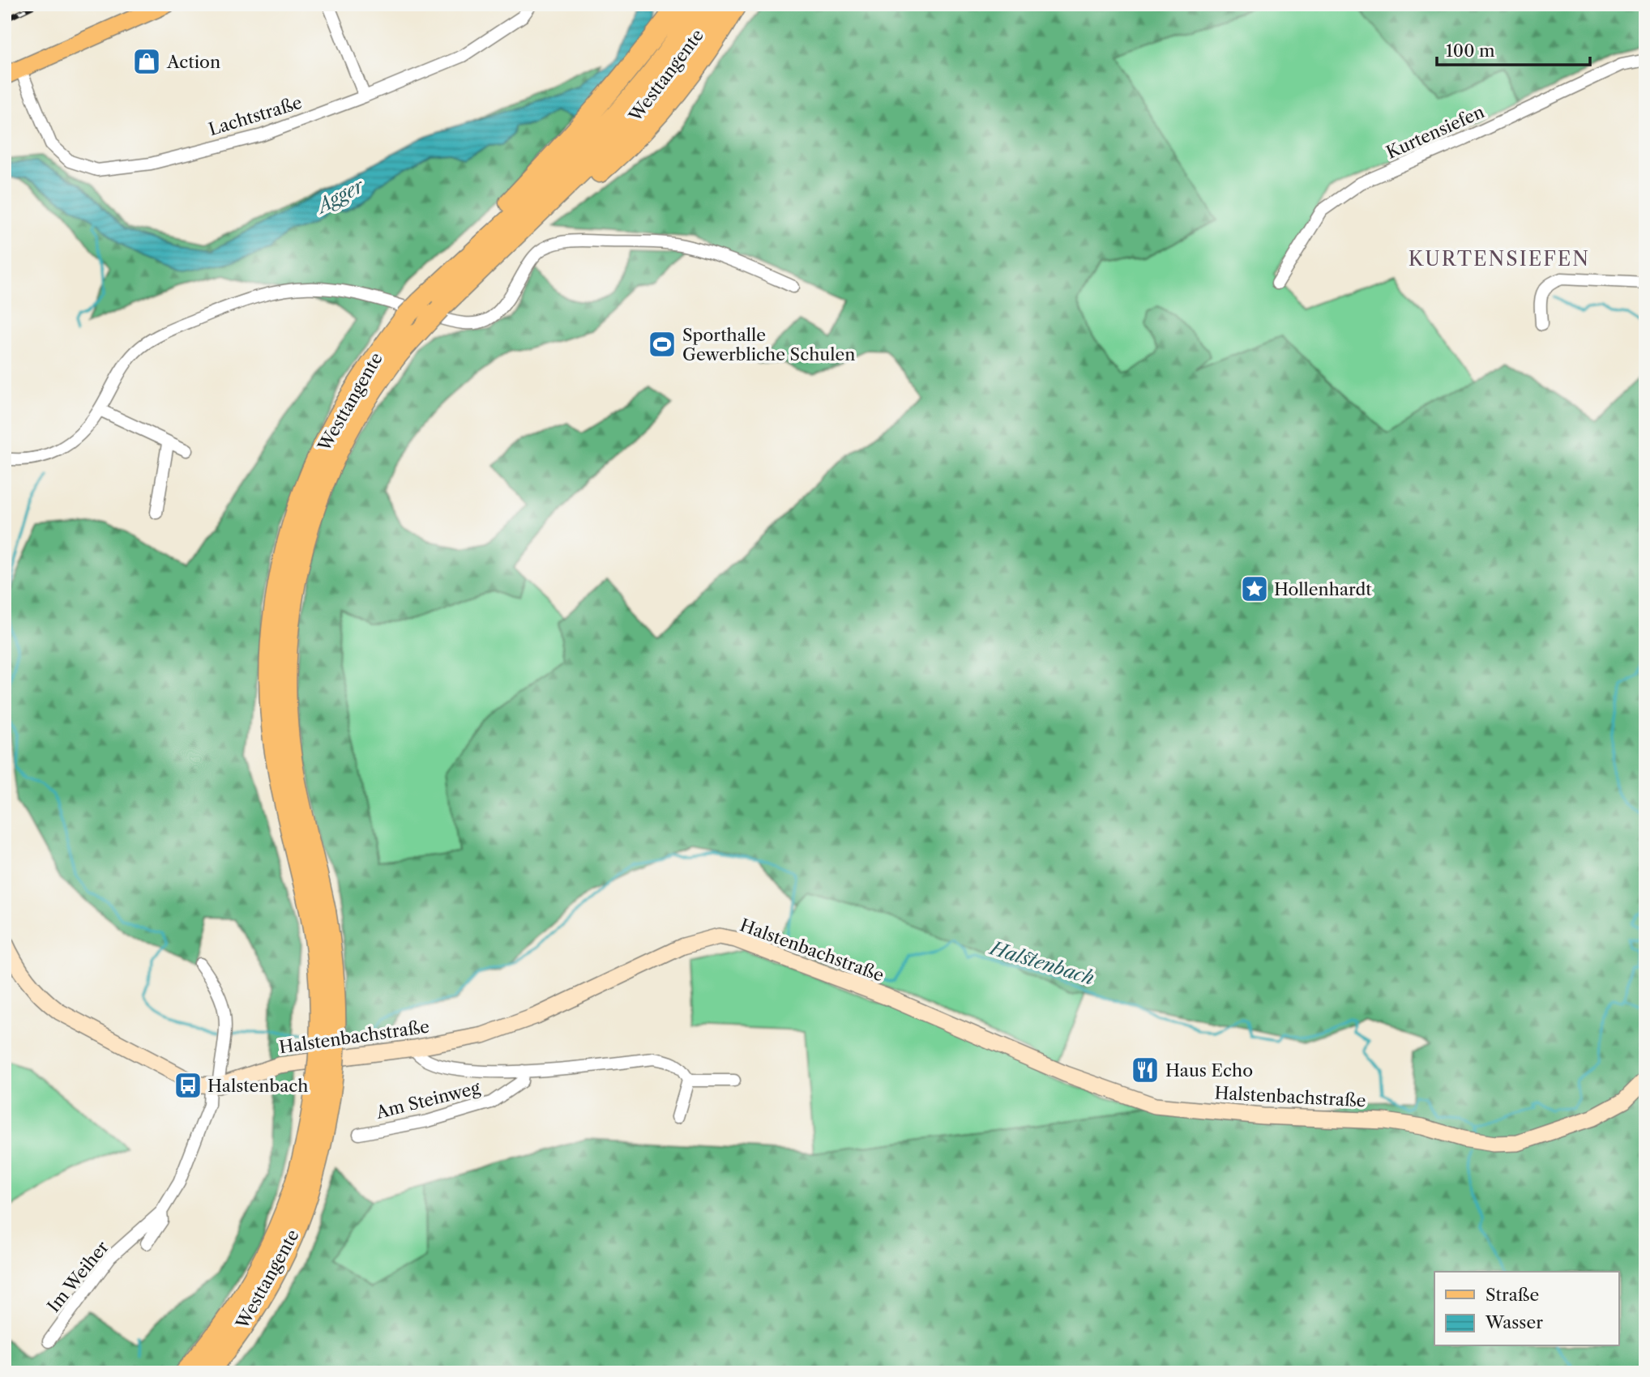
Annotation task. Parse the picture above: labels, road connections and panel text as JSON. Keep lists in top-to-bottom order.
{
  "streets": {
    "highway": ["Westtangente"],
    "street": [
      "Lachtstraße",
      "Kurtensiefen",
      "Halstenbachstraße",
      "Am Steinweg",
      "Im Weiher"
    ]
  },
  "crossings": [
    ["Halstenbachstraße", "Am Steinweg"],
    ["Halstenbachstraße", "Im Weiher"]
  ],
  "districts": ["KURTENSIEFEN"],
  "water": ["Agger", "Halstenbach"],
  "places": {
    "shop": ["Action"],
    "sports": ["Sporthalle Gewerbliche Schulen"],
    "place": ["Hollenhardt"],
    "restaurant": ["Haus Echo"],
    "bus stop": ["Halstenbach"]
  },
  "legend": ["Straße", "Wasser"],
  "scale_bar": "100 m"
}
